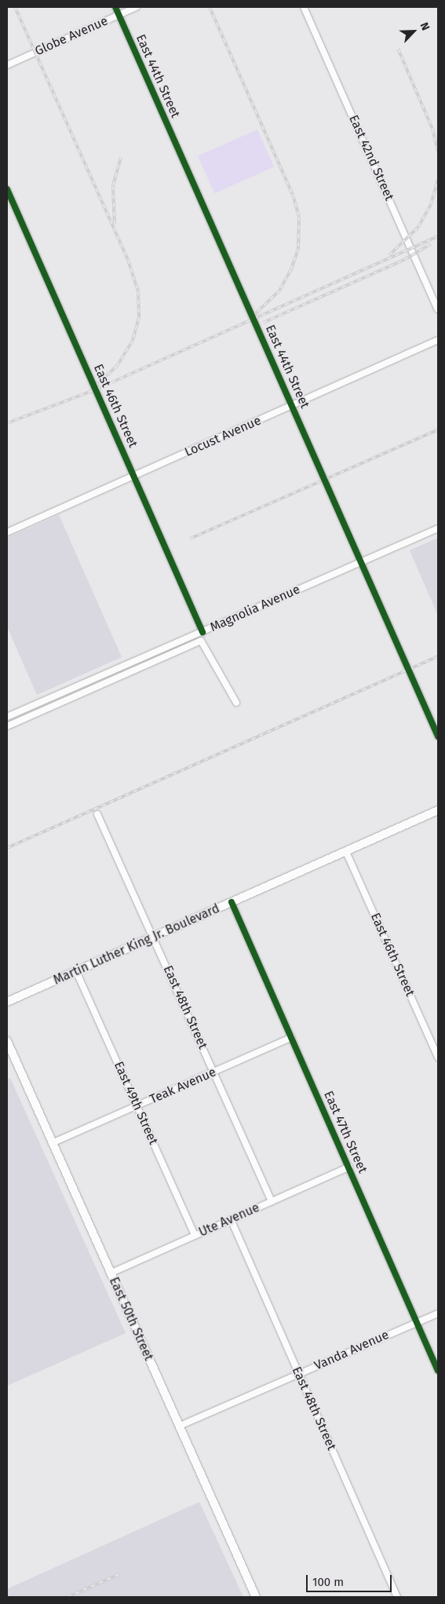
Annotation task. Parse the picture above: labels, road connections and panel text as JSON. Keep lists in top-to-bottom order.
{
  "streets": {
    "main road": ["Martin Luther King Jr. Boulevard", "East 50th Street"],
    "street": [
      "Globe Avenue",
      "East 44th Street",
      "East 42nd Street",
      "East 46th Street",
      "Locust Avenue",
      "Magnolia Avenue",
      "East 48th Street",
      "Teak Avenue",
      "East 49th Street",
      "East 47th Street",
      "Ute Avenue",
      "Vanda Avenue"
    ]
  },
  "crossings": [
    ["Globe Avenue", "East 44th Street"],
    ["East 44th Street", "Locust Avenue"],
    ["East 44th Street", "Magnolia Avenue"],
    ["East 46th Street", "Locust Avenue"],
    ["East 46th Street", "Magnolia Avenue"],
    ["East 46th Street", "Martin Luther King Jr. Boulevard"],
    ["Martin Luther King Jr. Boulevard", "East 48th Street"],
    ["Martin Luther King Jr. Boulevard", "East 49th Street"],
    ["Martin Luther King Jr. Boulevard", "East 47th Street"],
    ["East 48th Street", "Teak Avenue"],
    ["East 48th Street", "Ute Avenue"],
    ["East 48th Street", "Vanda Avenue"],
    ["Teak Avenue", "East 49th Street"],
    ["Teak Avenue", "East 47th Street"],
    ["Teak Avenue", "East 50th Street"],
    ["East 49th Street", "Ute Avenue"],
    ["East 47th Street", "Ute Avenue"],
    ["East 47th Street", "Vanda Avenue"],
    ["Ute Avenue", "East 50th Street"],
    ["East 50th Street", "Vanda Avenue"]
  ],
  "scale_bar": "100 m",
  "north": "top right"
}
